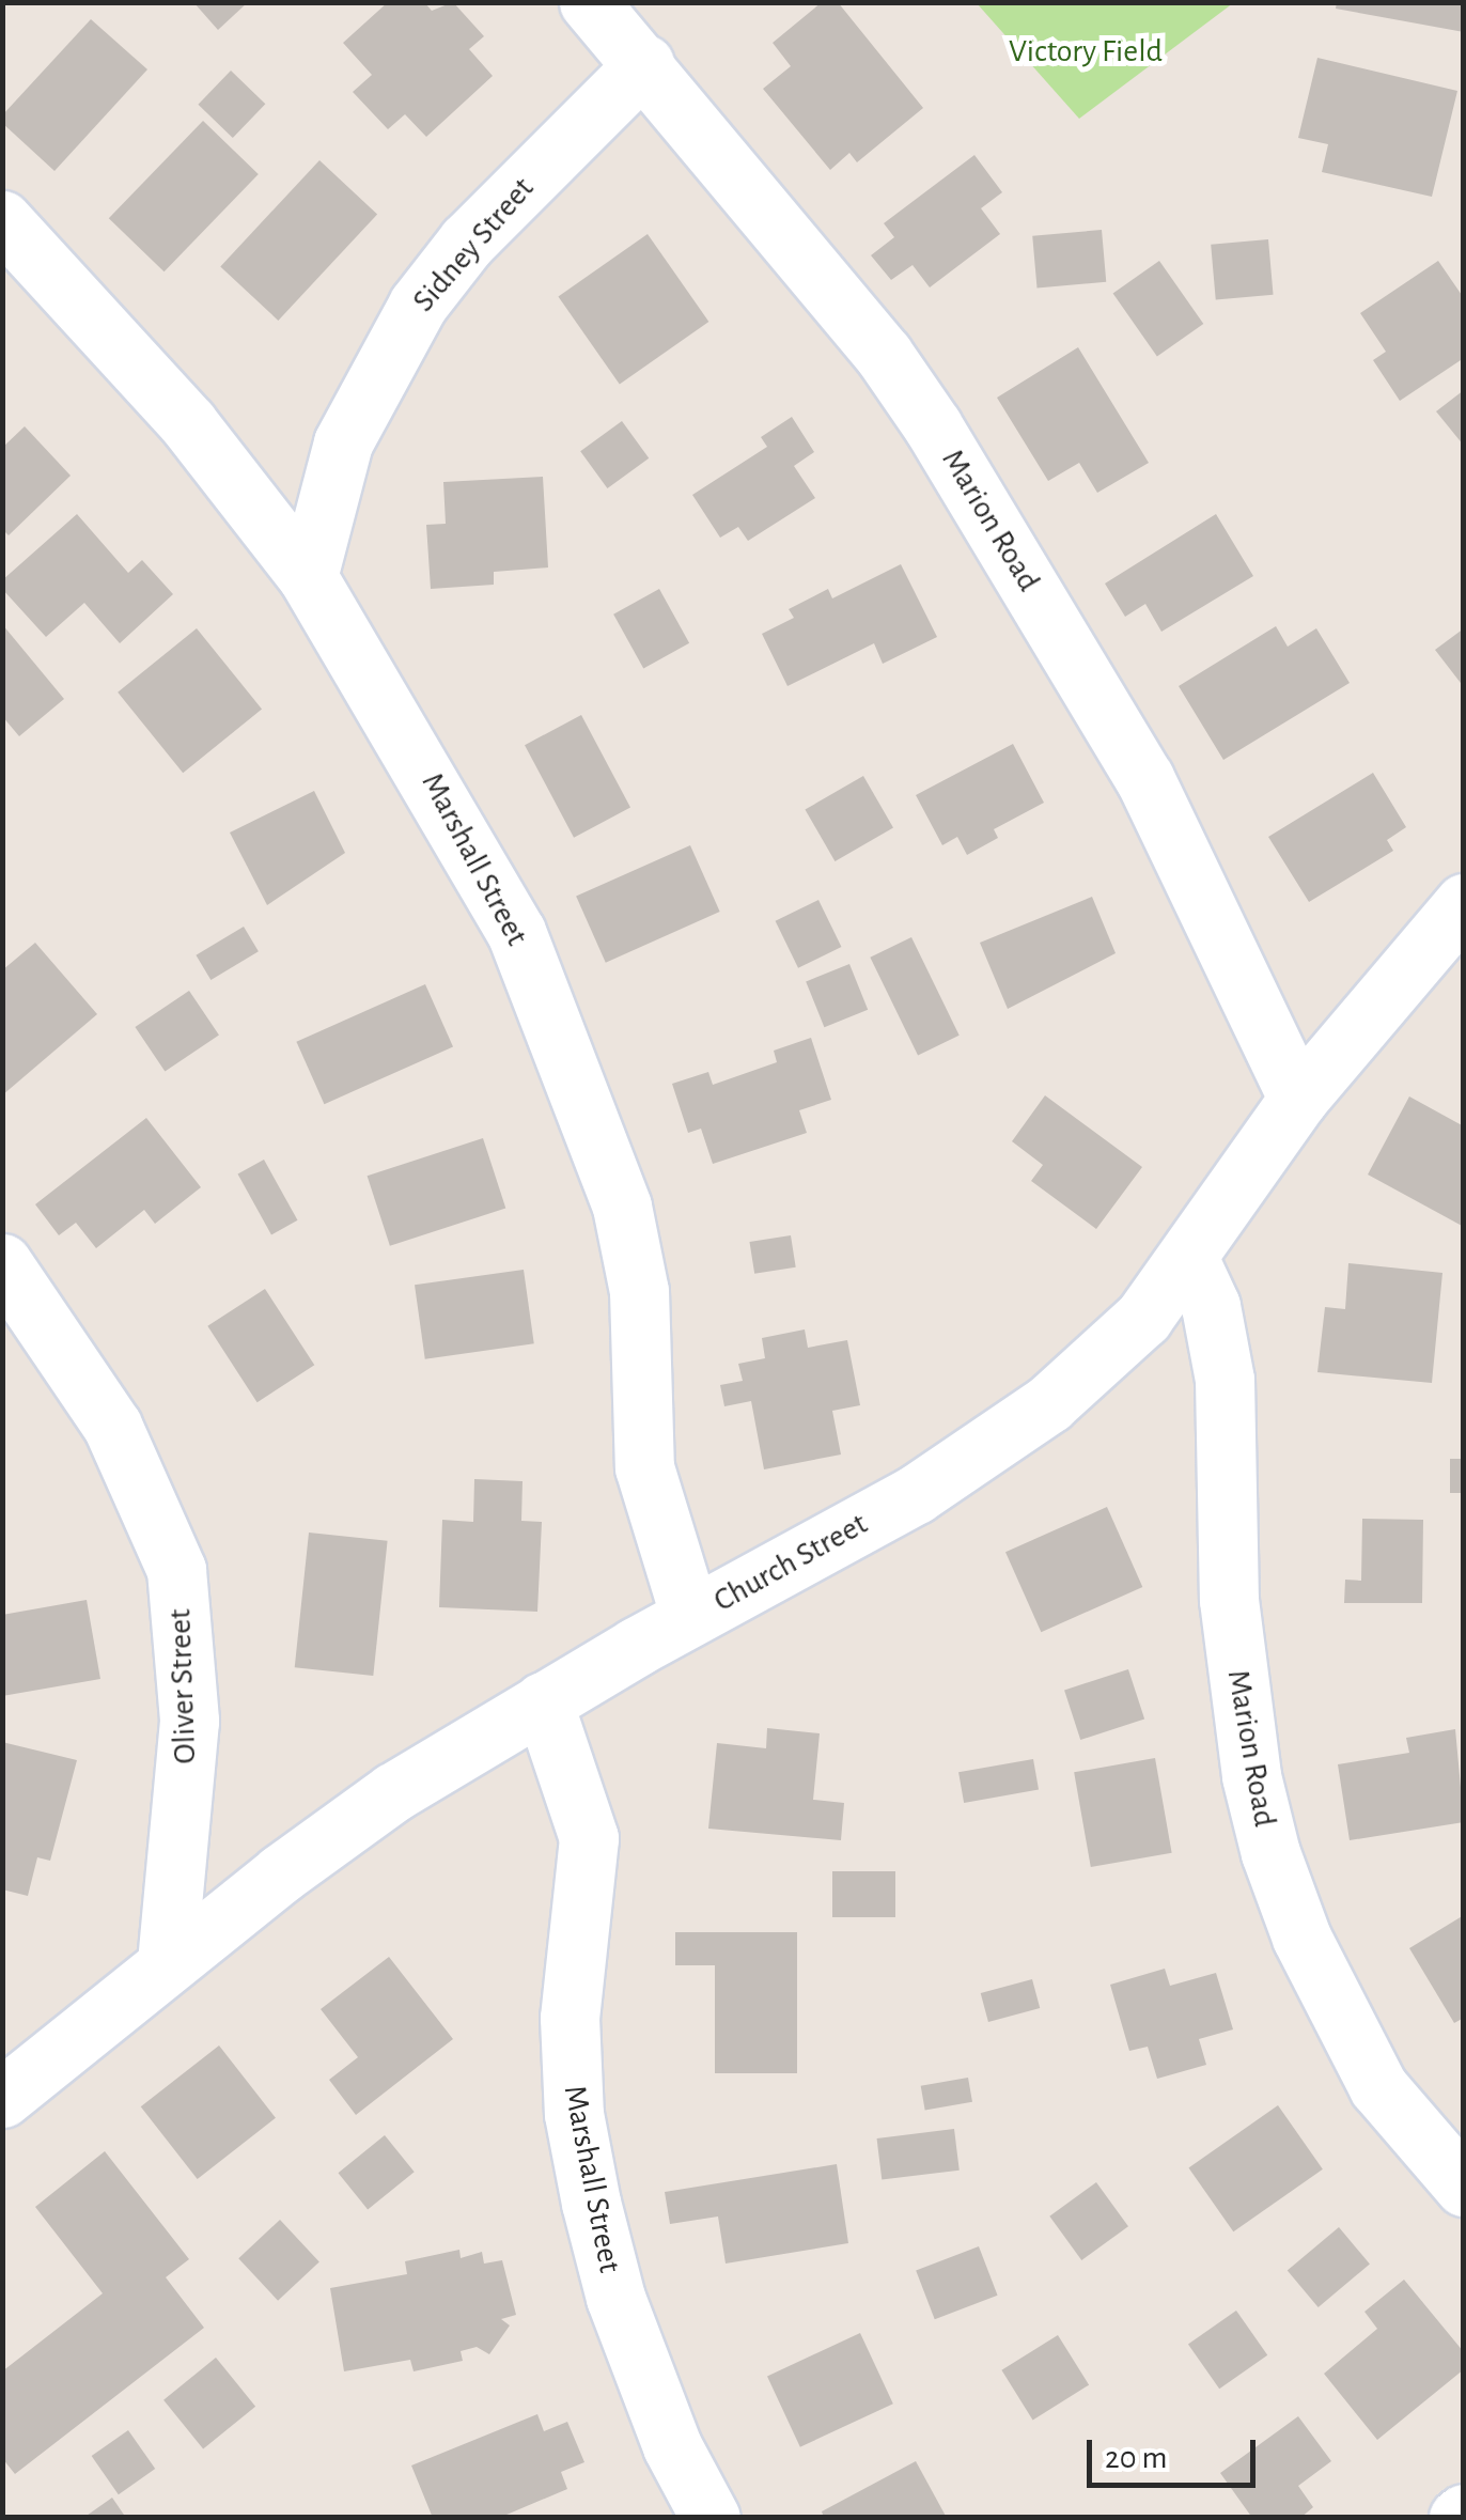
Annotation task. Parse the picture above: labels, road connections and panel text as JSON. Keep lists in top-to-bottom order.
{
  "streets": {
    "street": [
      "Sidney Street",
      "Marion Road",
      "Marshall Street",
      "Church Street",
      "Oliver Street"
    ]
  },
  "crossings": [
    ["Sidney Street", "Marion Road"],
    ["Sidney Street", "Marshall Street"],
    ["Marion Road", "Church Street"],
    ["Marshall Street", "Church Street"],
    ["Church Street", "Oliver Street"]
  ],
  "parks": ["Victory Field"],
  "scale_bar": "20 m"
}
